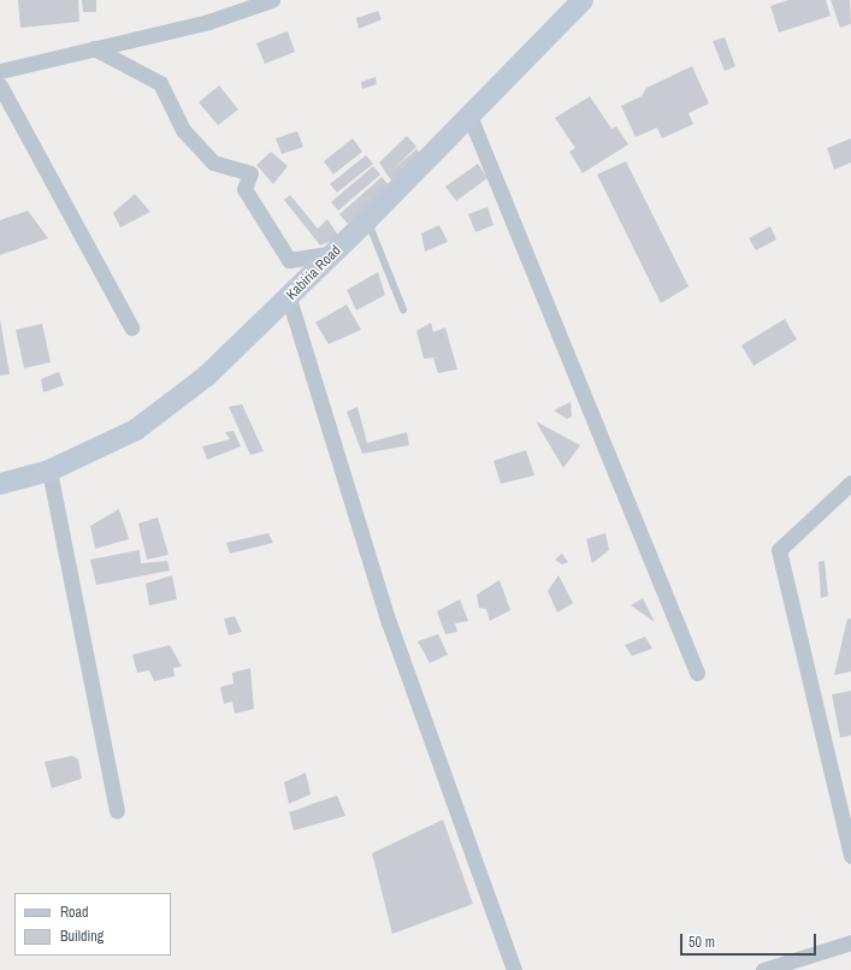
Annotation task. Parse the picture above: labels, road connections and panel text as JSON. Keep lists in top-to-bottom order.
{
  "streets": {
    "main road": ["Kabiria Road"]
  },
  "legend": ["Road", "Building"],
  "scale_bar": "50 m"
}
